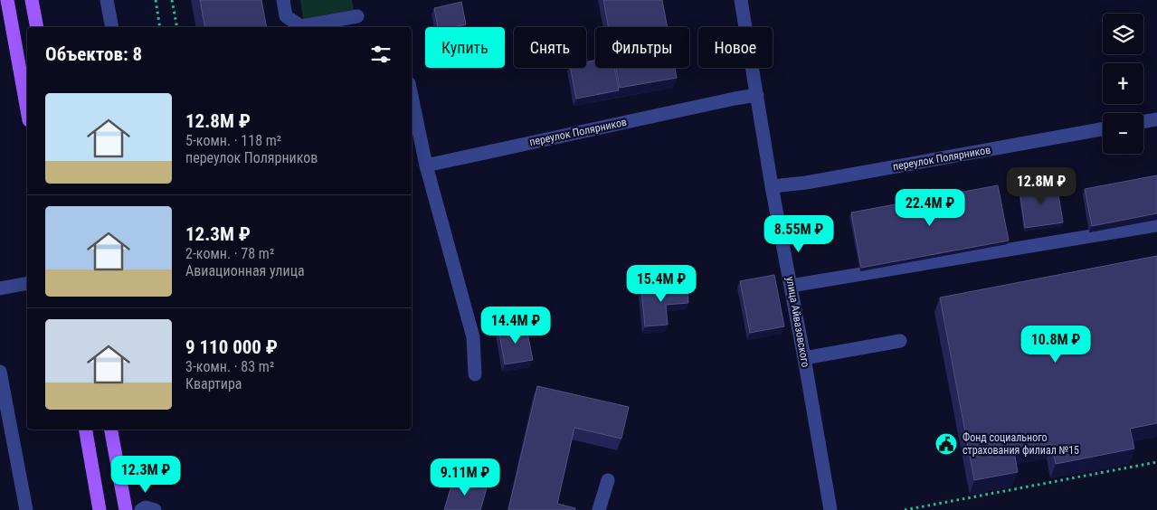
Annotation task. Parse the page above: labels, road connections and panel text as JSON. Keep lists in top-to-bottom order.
{
  "streets": {
    "street": ["переулок Полярников", "улица Айвазовского"]
  },
  "crossings": [
    ["переулок Полярников", "улица Айвазовского"]
  ],
  "places": {
    "public building": ["Фонд социального страхования филиал №15"]
  },
  "page": {
    "map_buttons": ["+", "−"],
    "chip": [
      "Купить",
      "Снять",
      "Фильтры",
      "Новое"
    ],
    "heading": "Объектов: 8",
    "list": [
      {
        "name": "12.8M ₽",
        "note": "5-комн. · 118 m² · переулок Полярников"
      },
      {
        "name": "12.3M ₽",
        "note": "2-комн. · 78 m² · Авиационная улица"
      },
      {
        "name": "9 110 000 ₽",
        "note": "3-комн. · 83 m² · Квартира"
      }
    ],
    "price": [
      "12.8M ₽",
      "22.4M ₽",
      "8.55M ₽",
      "15.4M ₽",
      "14.4M ₽",
      "10.8M ₽",
      "12.3M ₽",
      "9.11M ₽"
    ]
  }
}
